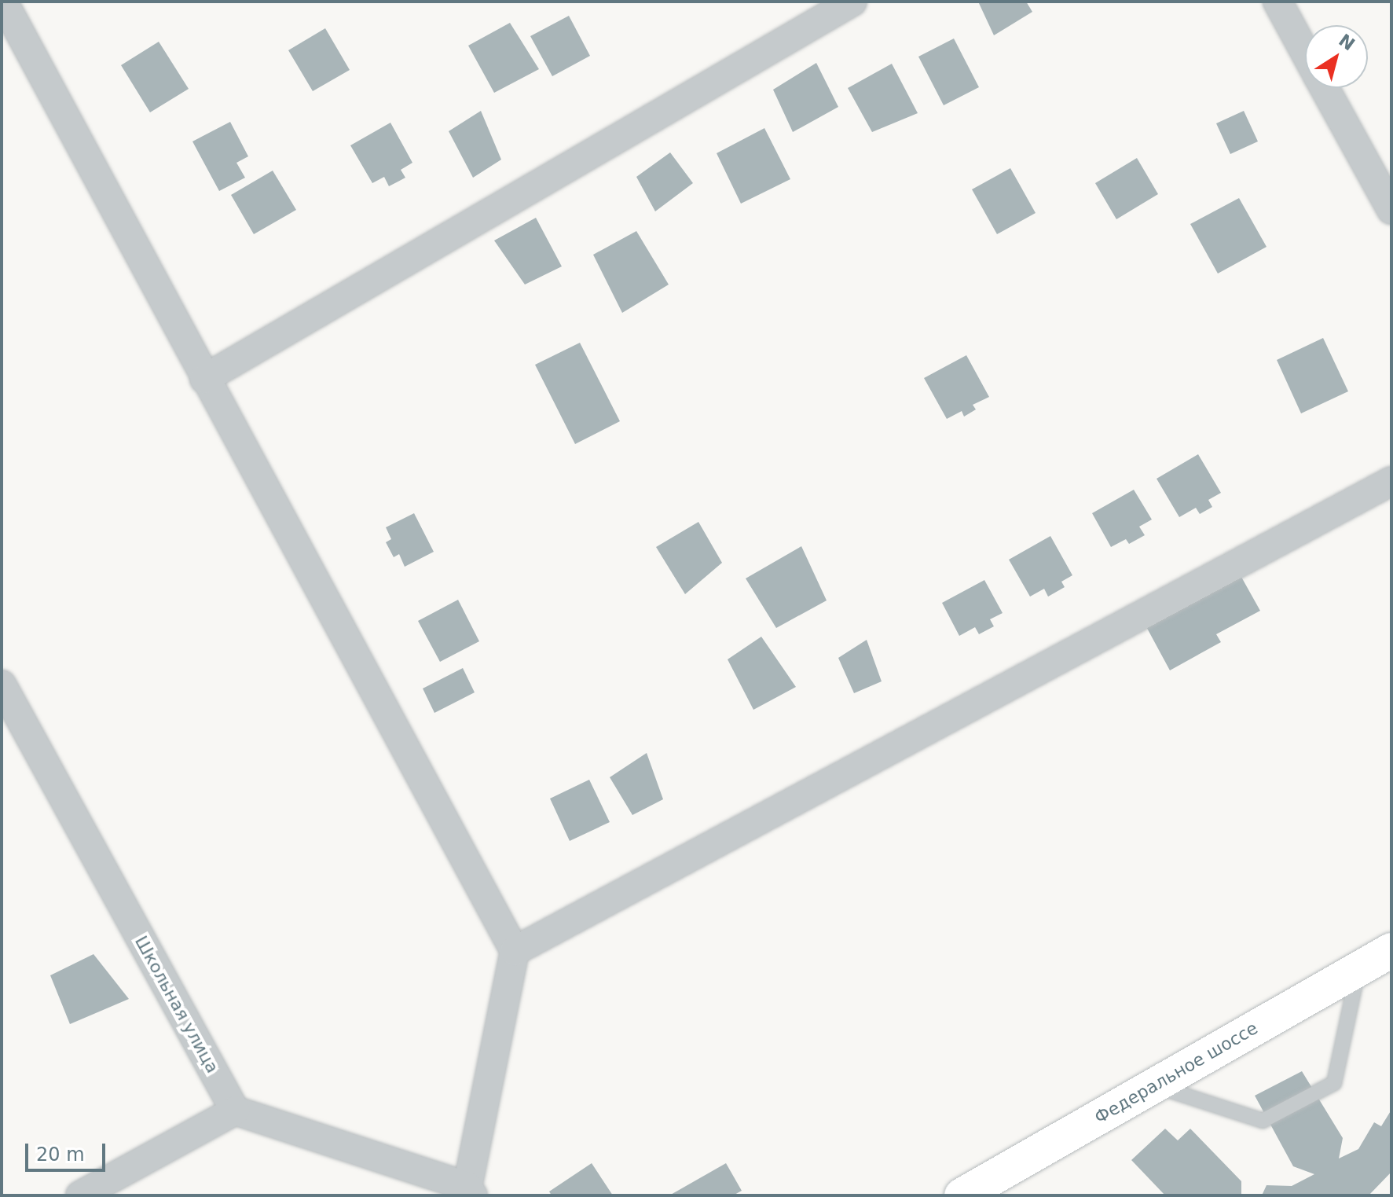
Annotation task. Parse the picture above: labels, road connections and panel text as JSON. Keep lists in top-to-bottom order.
{
  "streets": {
    "highway": ["Федеральное шоссе"],
    "street": ["Школьная улица"]
  },
  "scale_bar": "20 m",
  "north": "top right"
}
